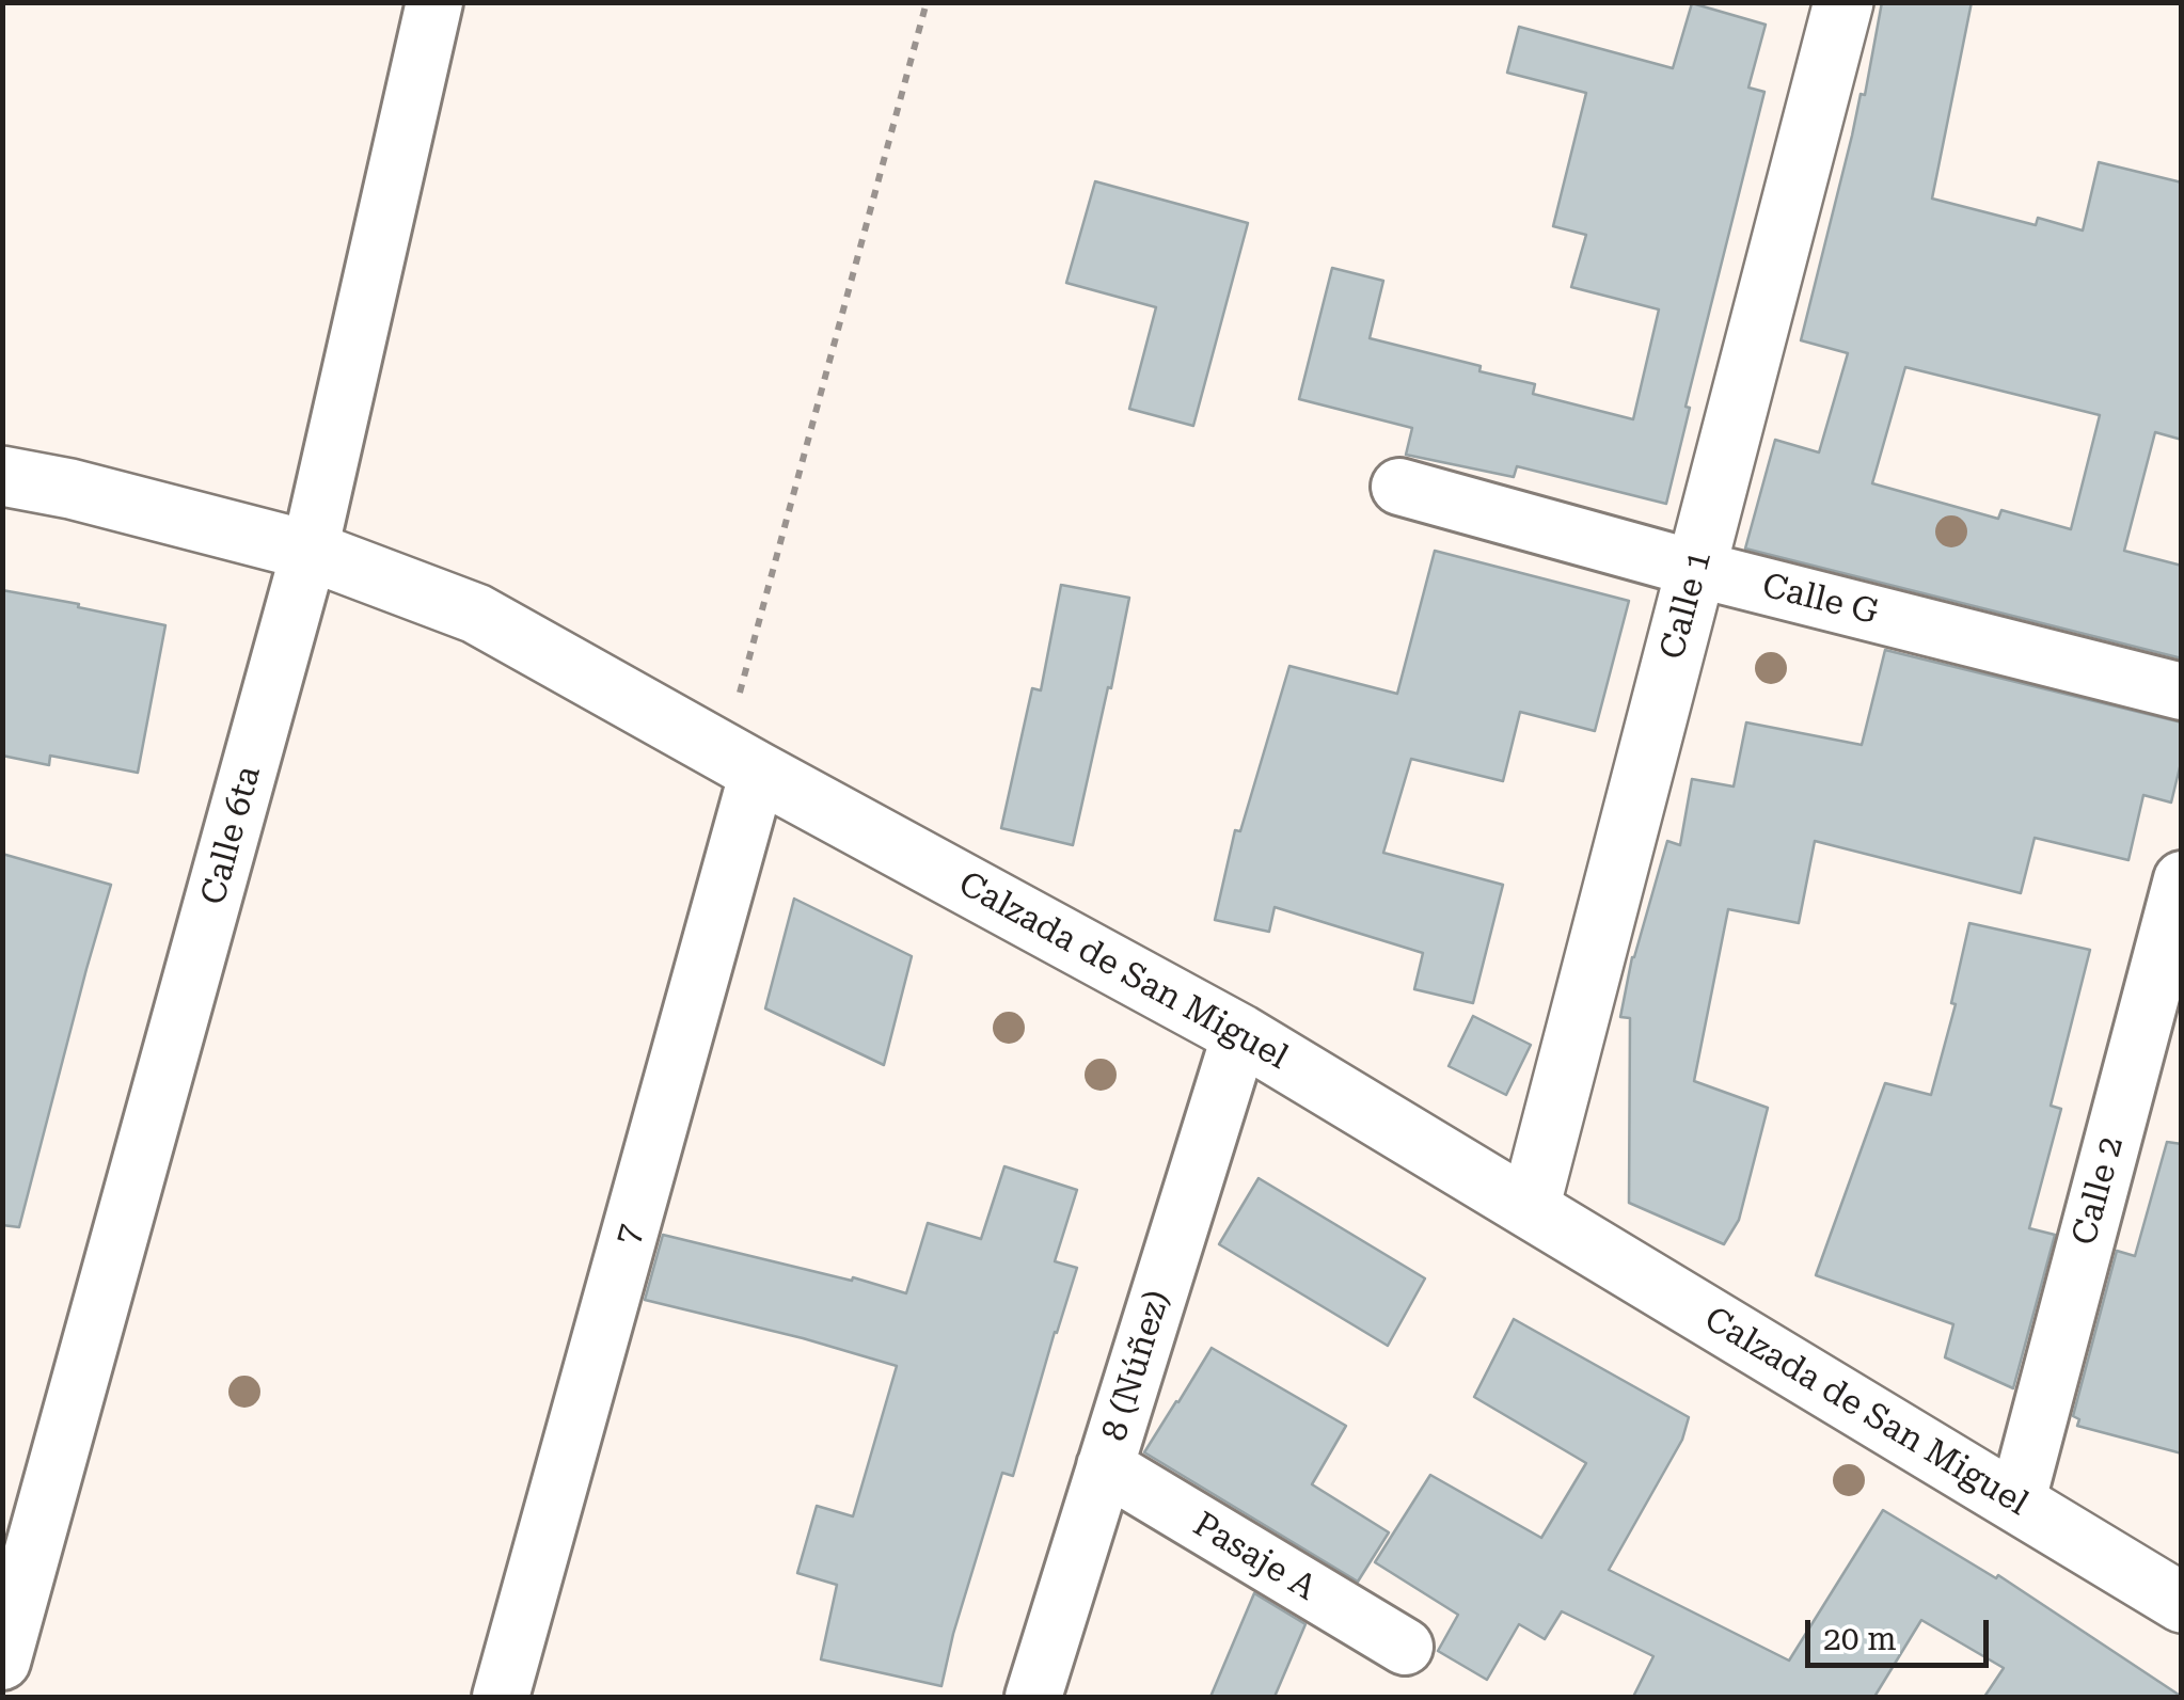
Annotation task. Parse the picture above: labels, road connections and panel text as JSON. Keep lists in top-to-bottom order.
{
  "streets": {
    "main road": ["Calle 1", "Calzada de San Miguel"],
    "street": [
      "Calle G",
      "Calle 6ta",
      "Calle 2",
      "7",
      "8 (Núñez)",
      "Pasaje A"
    ]
  },
  "crossings": [
    ["Calle G", "Calle 1"],
    ["Calle 1", "Calzada de San Miguel"],
    ["Calle 6ta", "Calzada de San Miguel"],
    ["Calzada de San Miguel", "Calle 2"],
    ["Calzada de San Miguel", "7"],
    ["Calzada de San Miguel", "8 (Núñez)"],
    ["8 (Núñez)", "Pasaje A"]
  ],
  "scale_bar": "20 m"
}
